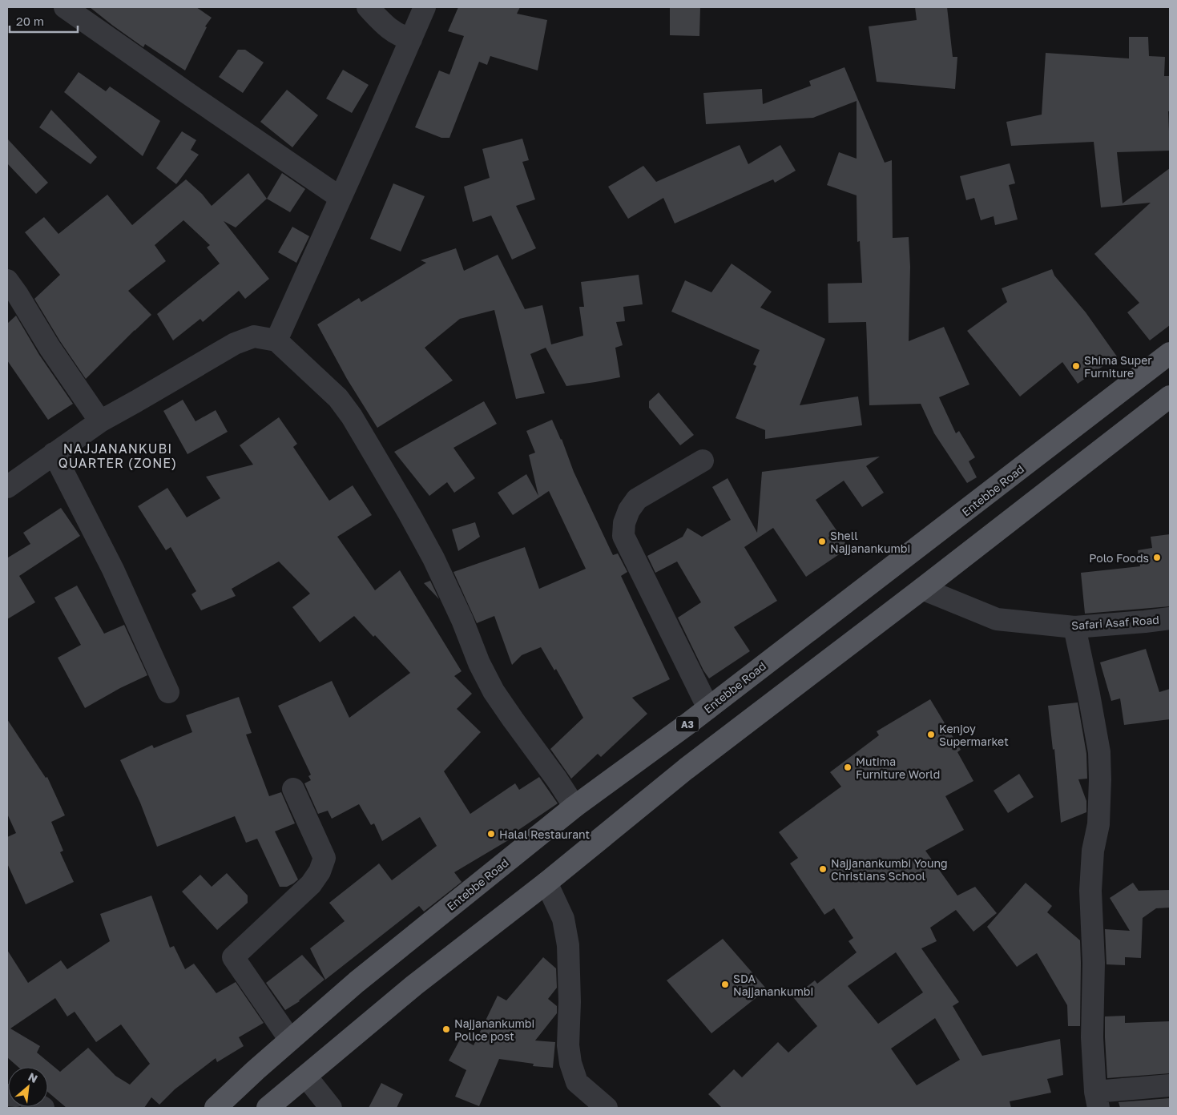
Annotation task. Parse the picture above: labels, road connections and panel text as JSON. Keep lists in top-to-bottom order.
{
  "streets": {
    "main road": ["Entebbe Road", "A3"],
    "street": ["Safari Asaf Road"]
  },
  "districts": ["NAJJANANKUBI QUARTER (ZONE)"],
  "places": [
    "Shima Super Furniture",
    "Shell Najjanankumbi",
    "Polo Foods",
    "Kenjoy Supermarket",
    "Mutima Furniture World",
    "Halal Restaurant",
    "Najjanankumbi Young Christians School",
    "SDA Najjanankumbi",
    "Najjanankumbi Police post"
  ],
  "scale_bar": "20 m",
  "north": "top right"
}
